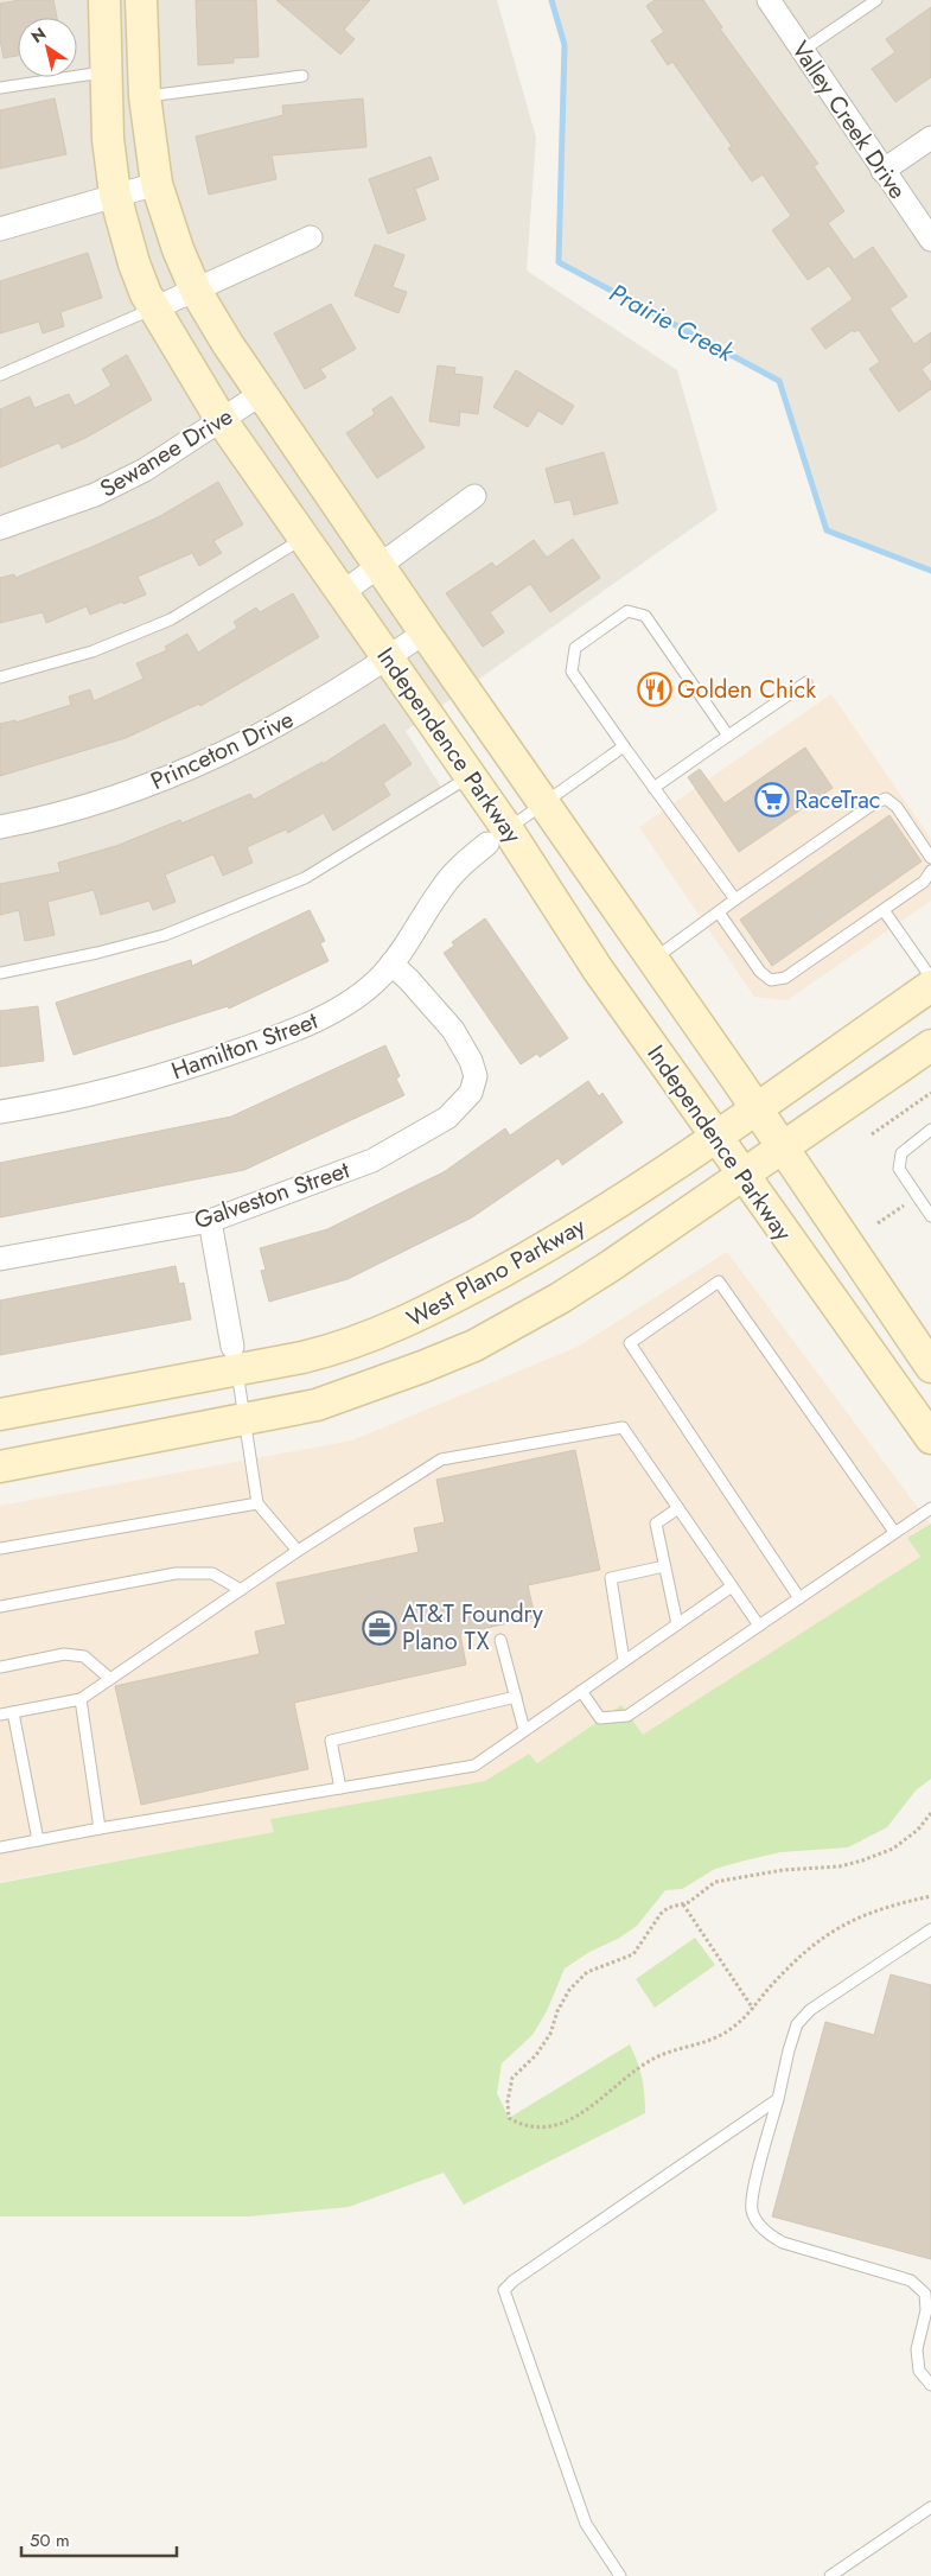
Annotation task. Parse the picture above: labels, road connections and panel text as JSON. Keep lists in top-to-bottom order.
{
  "streets": {
    "main road": ["Independence Parkway", "West Plano Parkway"],
    "street": [
      "Valley Creek Drive",
      "Sewanee Drive",
      "Princeton Drive",
      "Hamilton Street",
      "Galveston Street"
    ]
  },
  "crossings": [
    ["Sewanee Drive", "Independence Parkway"],
    ["Independence Parkway", "Princeton Drive"],
    ["Independence Parkway", "Hamilton Street"],
    ["Independence Parkway", "West Plano Parkway"],
    ["Hamilton Street", "Galveston Street"]
  ],
  "water": ["Prairie Creek"],
  "places": {
    "restaurant": ["Golden Chick"],
    "supermarket": ["RaceTrac"],
    "office": ["AT&T Foundry Plano TX"]
  },
  "scale_bar": "50 m",
  "north": "top left"
}
